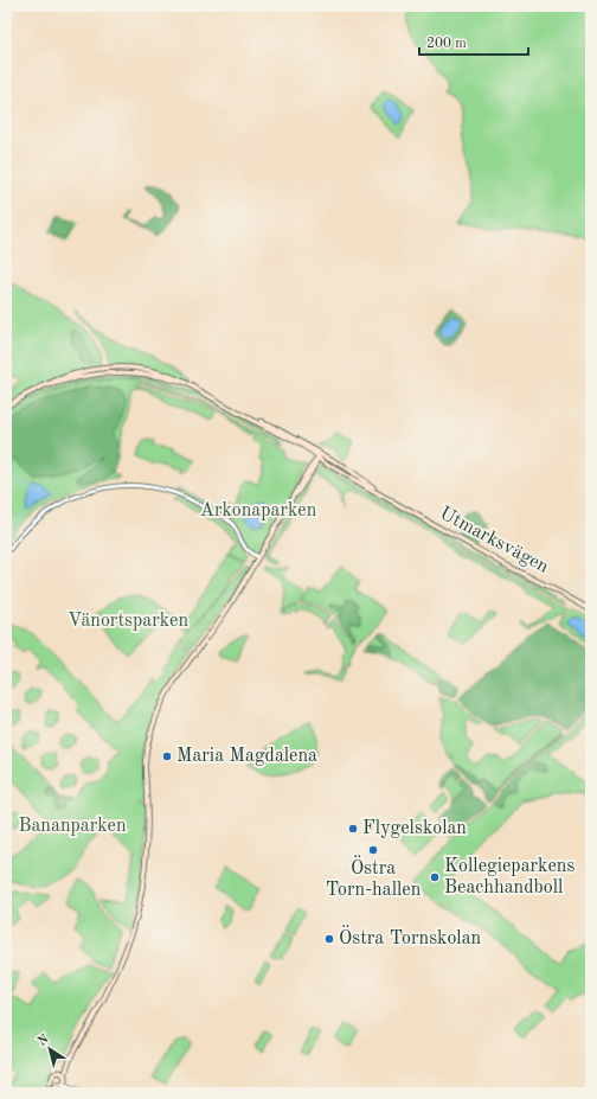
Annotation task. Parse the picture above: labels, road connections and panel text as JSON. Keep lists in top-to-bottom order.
{
  "streets": {
    "main road": ["Utmarksvägen"]
  },
  "parks": ["Arkonaparken", "Vänortsparken", "Bananparken"],
  "places": [
    "Maria Magdalena",
    "Flygelskolan",
    "Östra Torn-hallen",
    "Kollegieparkens Beachhandboll",
    "Östra Tornskolan"
  ],
  "scale_bar": "200 m",
  "north": "top left"
}
